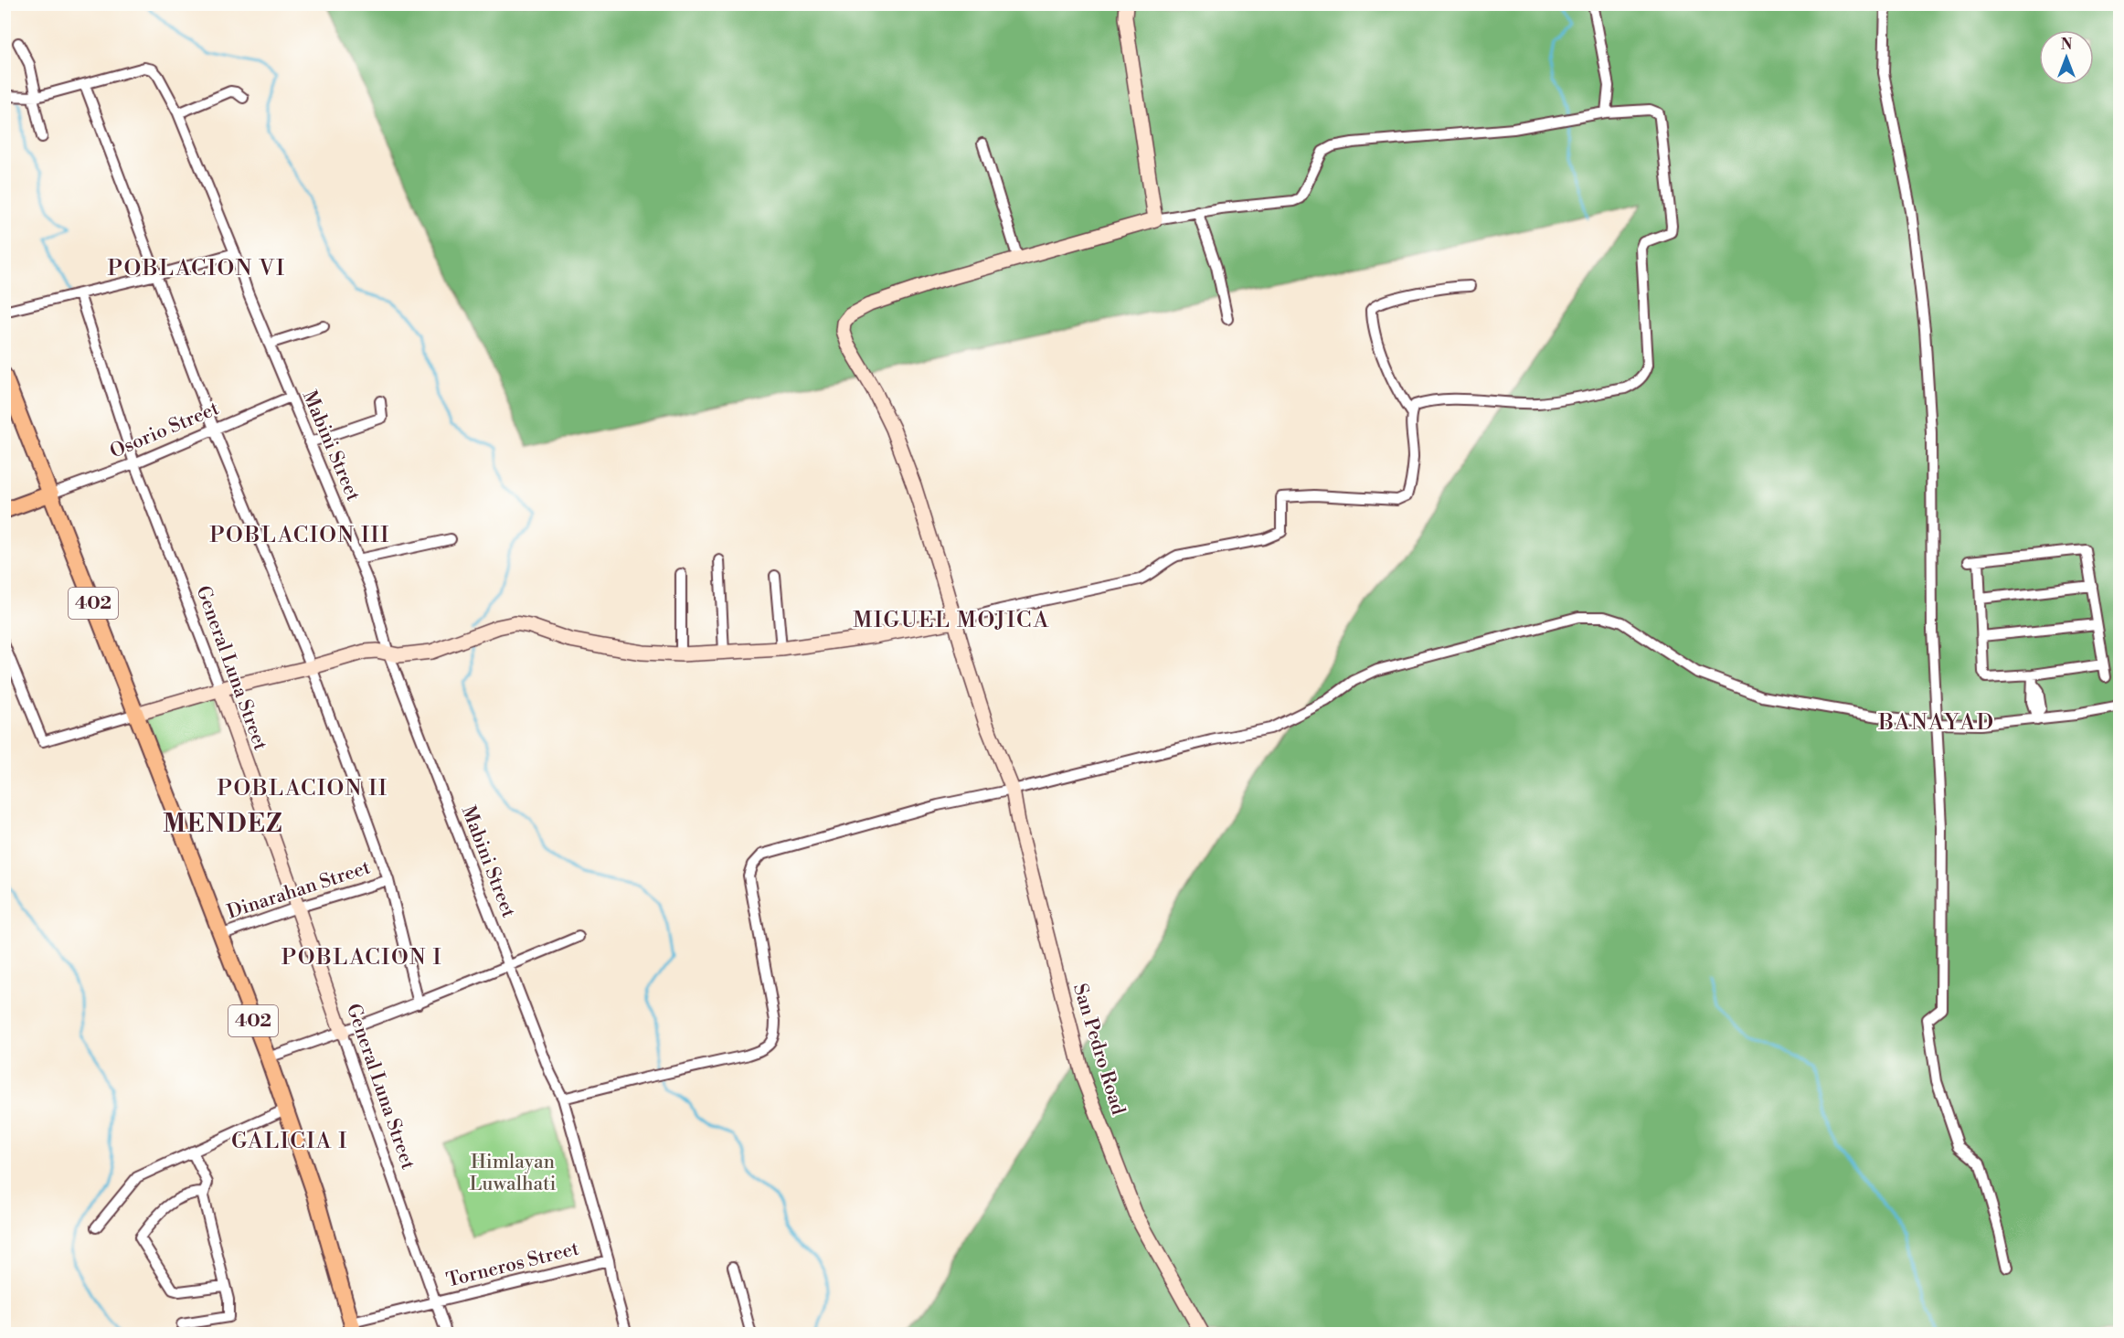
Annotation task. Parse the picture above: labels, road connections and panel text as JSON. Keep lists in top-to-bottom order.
{
  "streets": {
    "main road": ["402"],
    "street": [
      "Osorio Street",
      "Mabini Street",
      "General Luna Street",
      "Dinarahan Street",
      "San Pedro Road",
      "Torneros Street"
    ]
  },
  "crossings": [
    ["Osorio Street", "Mabini Street"],
    ["Osorio Street", "402"],
    ["Osorio Street", "General Luna Street"],
    ["Mabini Street", "Torneros Street"],
    ["402", "Dinarahan Street"],
    ["402", "Torneros Street"],
    ["General Luna Street", "Dinarahan Street"],
    ["General Luna Street", "Torneros Street"]
  ],
  "districts": [
    "POBLACION VI",
    "POBLACION III",
    "MIGUEL MOJICA",
    "BANAYAD",
    "POBLACION II",
    "MENDEZ",
    "POBLACION I",
    "GALICIA I"
  ],
  "parks": ["Himlayan Luwalhati"],
  "north": "top"
}
